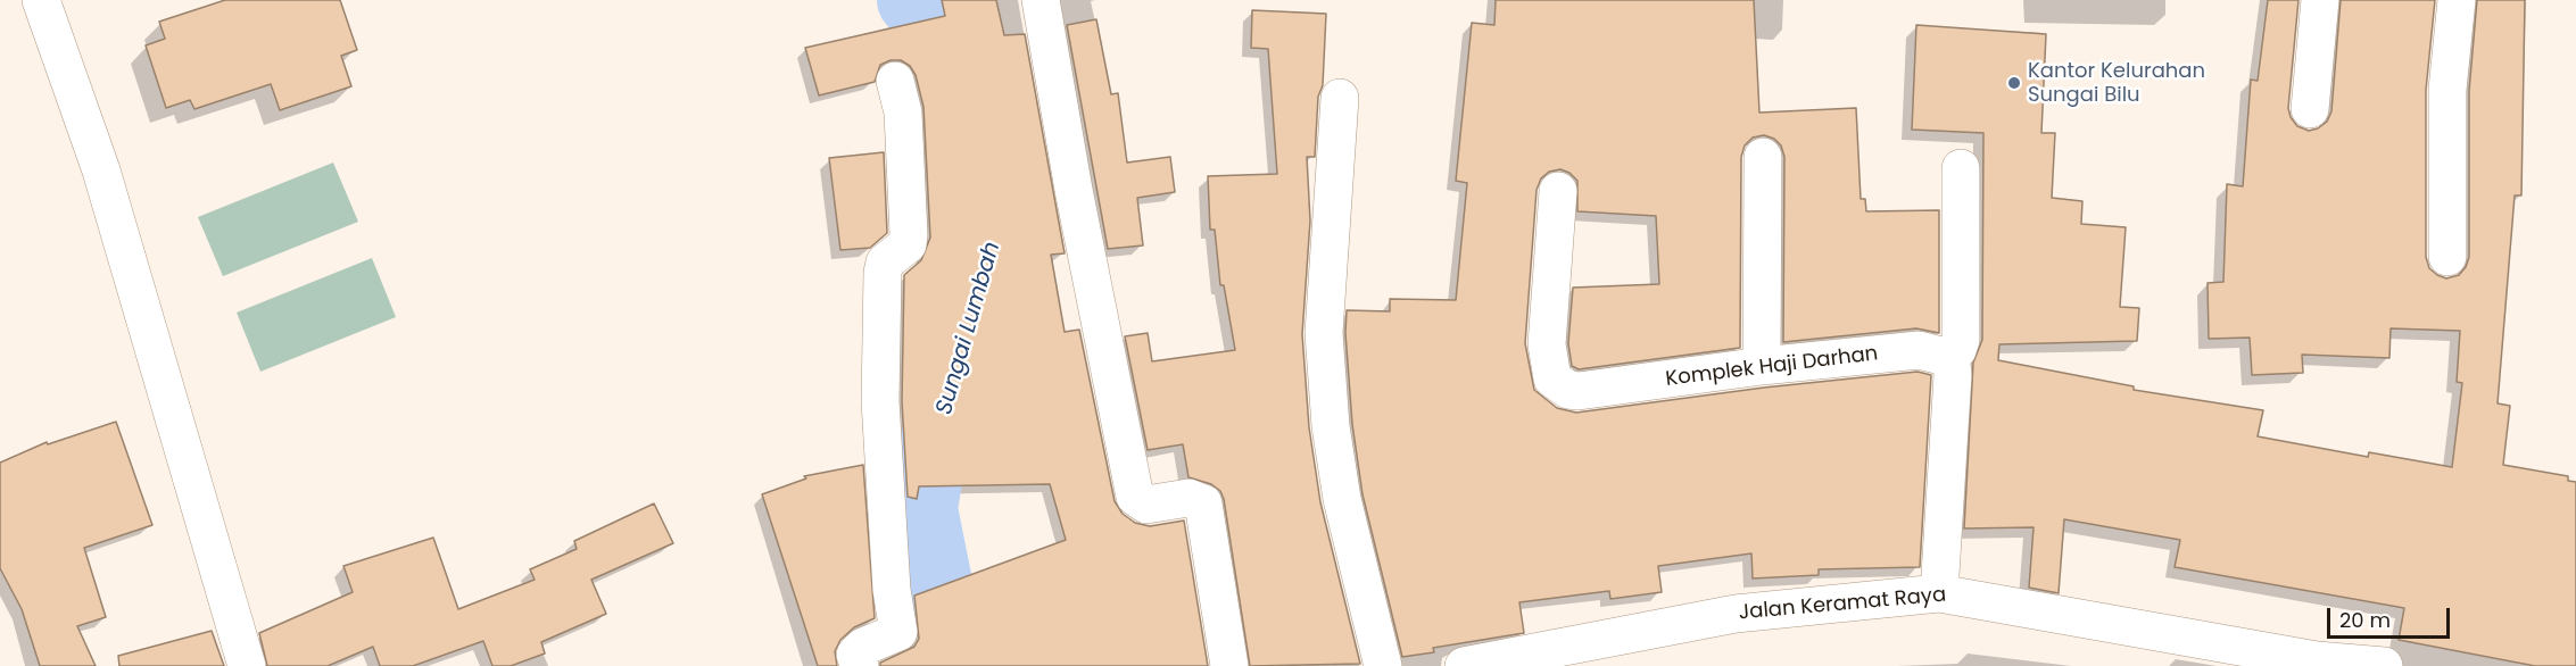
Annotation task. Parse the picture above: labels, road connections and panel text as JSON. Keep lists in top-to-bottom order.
{
  "streets": {
    "street": ["Komplek Haji Darhan", "Jalan Keramat Raya"]
  },
  "water": ["Sungai Lumbah"],
  "places": ["Kantor Kelurahan Sungai Bilu"],
  "scale_bar": "20 m"
}
